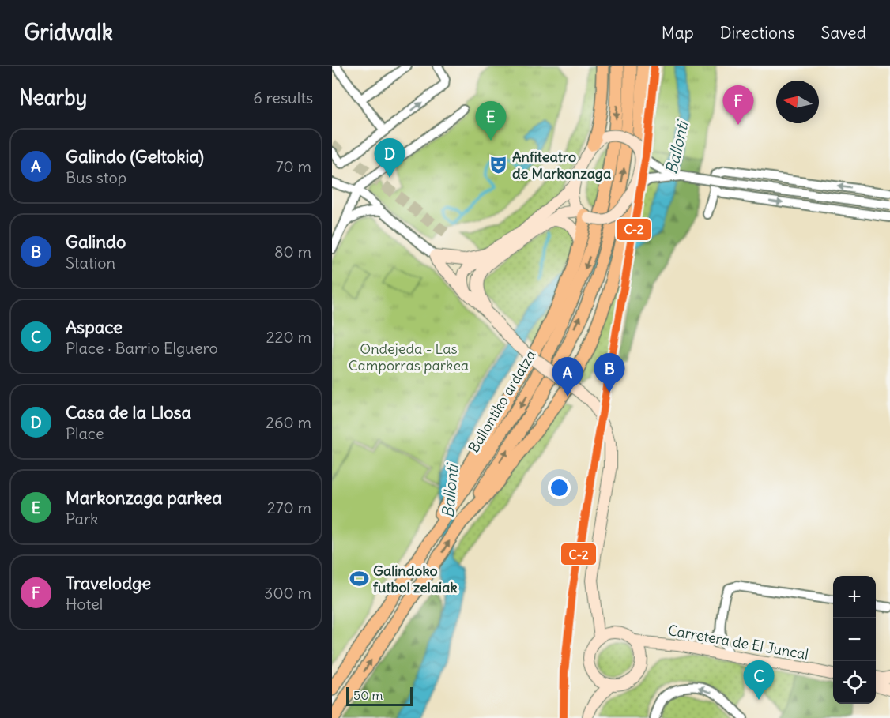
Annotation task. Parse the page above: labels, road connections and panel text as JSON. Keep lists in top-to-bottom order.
{
  "streets": {
    "main road": ["Ballontiko ardatza"],
    "street": ["Carretera de El Juncal"]
  },
  "water": ["Ballonti"],
  "parks": ["Ondejeda - Las Camporras parkea"],
  "places": {
    "theatre": ["Anfiteatro de Markonzaga"],
    "sports": ["Galindoko futbol zelaiak"]
  },
  "lines": ["transit line C-2"],
  "scale_bar": "50 m",
  "north": "left",
  "page": {
    "header": "Gridwalk",
    "nav": ["Map", "Directions", "Saved"],
    "heading": ["Nearby", "6 results"],
    "pins": [
      "F",
      "E",
      "D",
      "B",
      "A",
      "C"
    ],
    "list": [
      {
        "mark": "A",
        "name": "Galindo (Geltokia)",
        "note": "Bus stop",
        "value": "70 m"
      },
      {
        "mark": "B",
        "name": "Galindo",
        "note": "Station",
        "value": "80 m"
      },
      {
        "mark": "C",
        "name": "Aspace",
        "note": "Place · Barrio Elguero",
        "value": "220 m"
      },
      {
        "mark": "D",
        "name": "Casa de la Llosa",
        "note": "Place",
        "value": "260 m"
      },
      {
        "mark": "E",
        "name": "Markonzaga parkea",
        "note": "Park",
        "value": "270 m"
      },
      {
        "mark": "F",
        "name": "Travelodge",
        "note": "Hotel",
        "value": "300 m"
      }
    ],
    "map_buttons": ["+", "−"],
    "scale": "50 m"
  }
}
